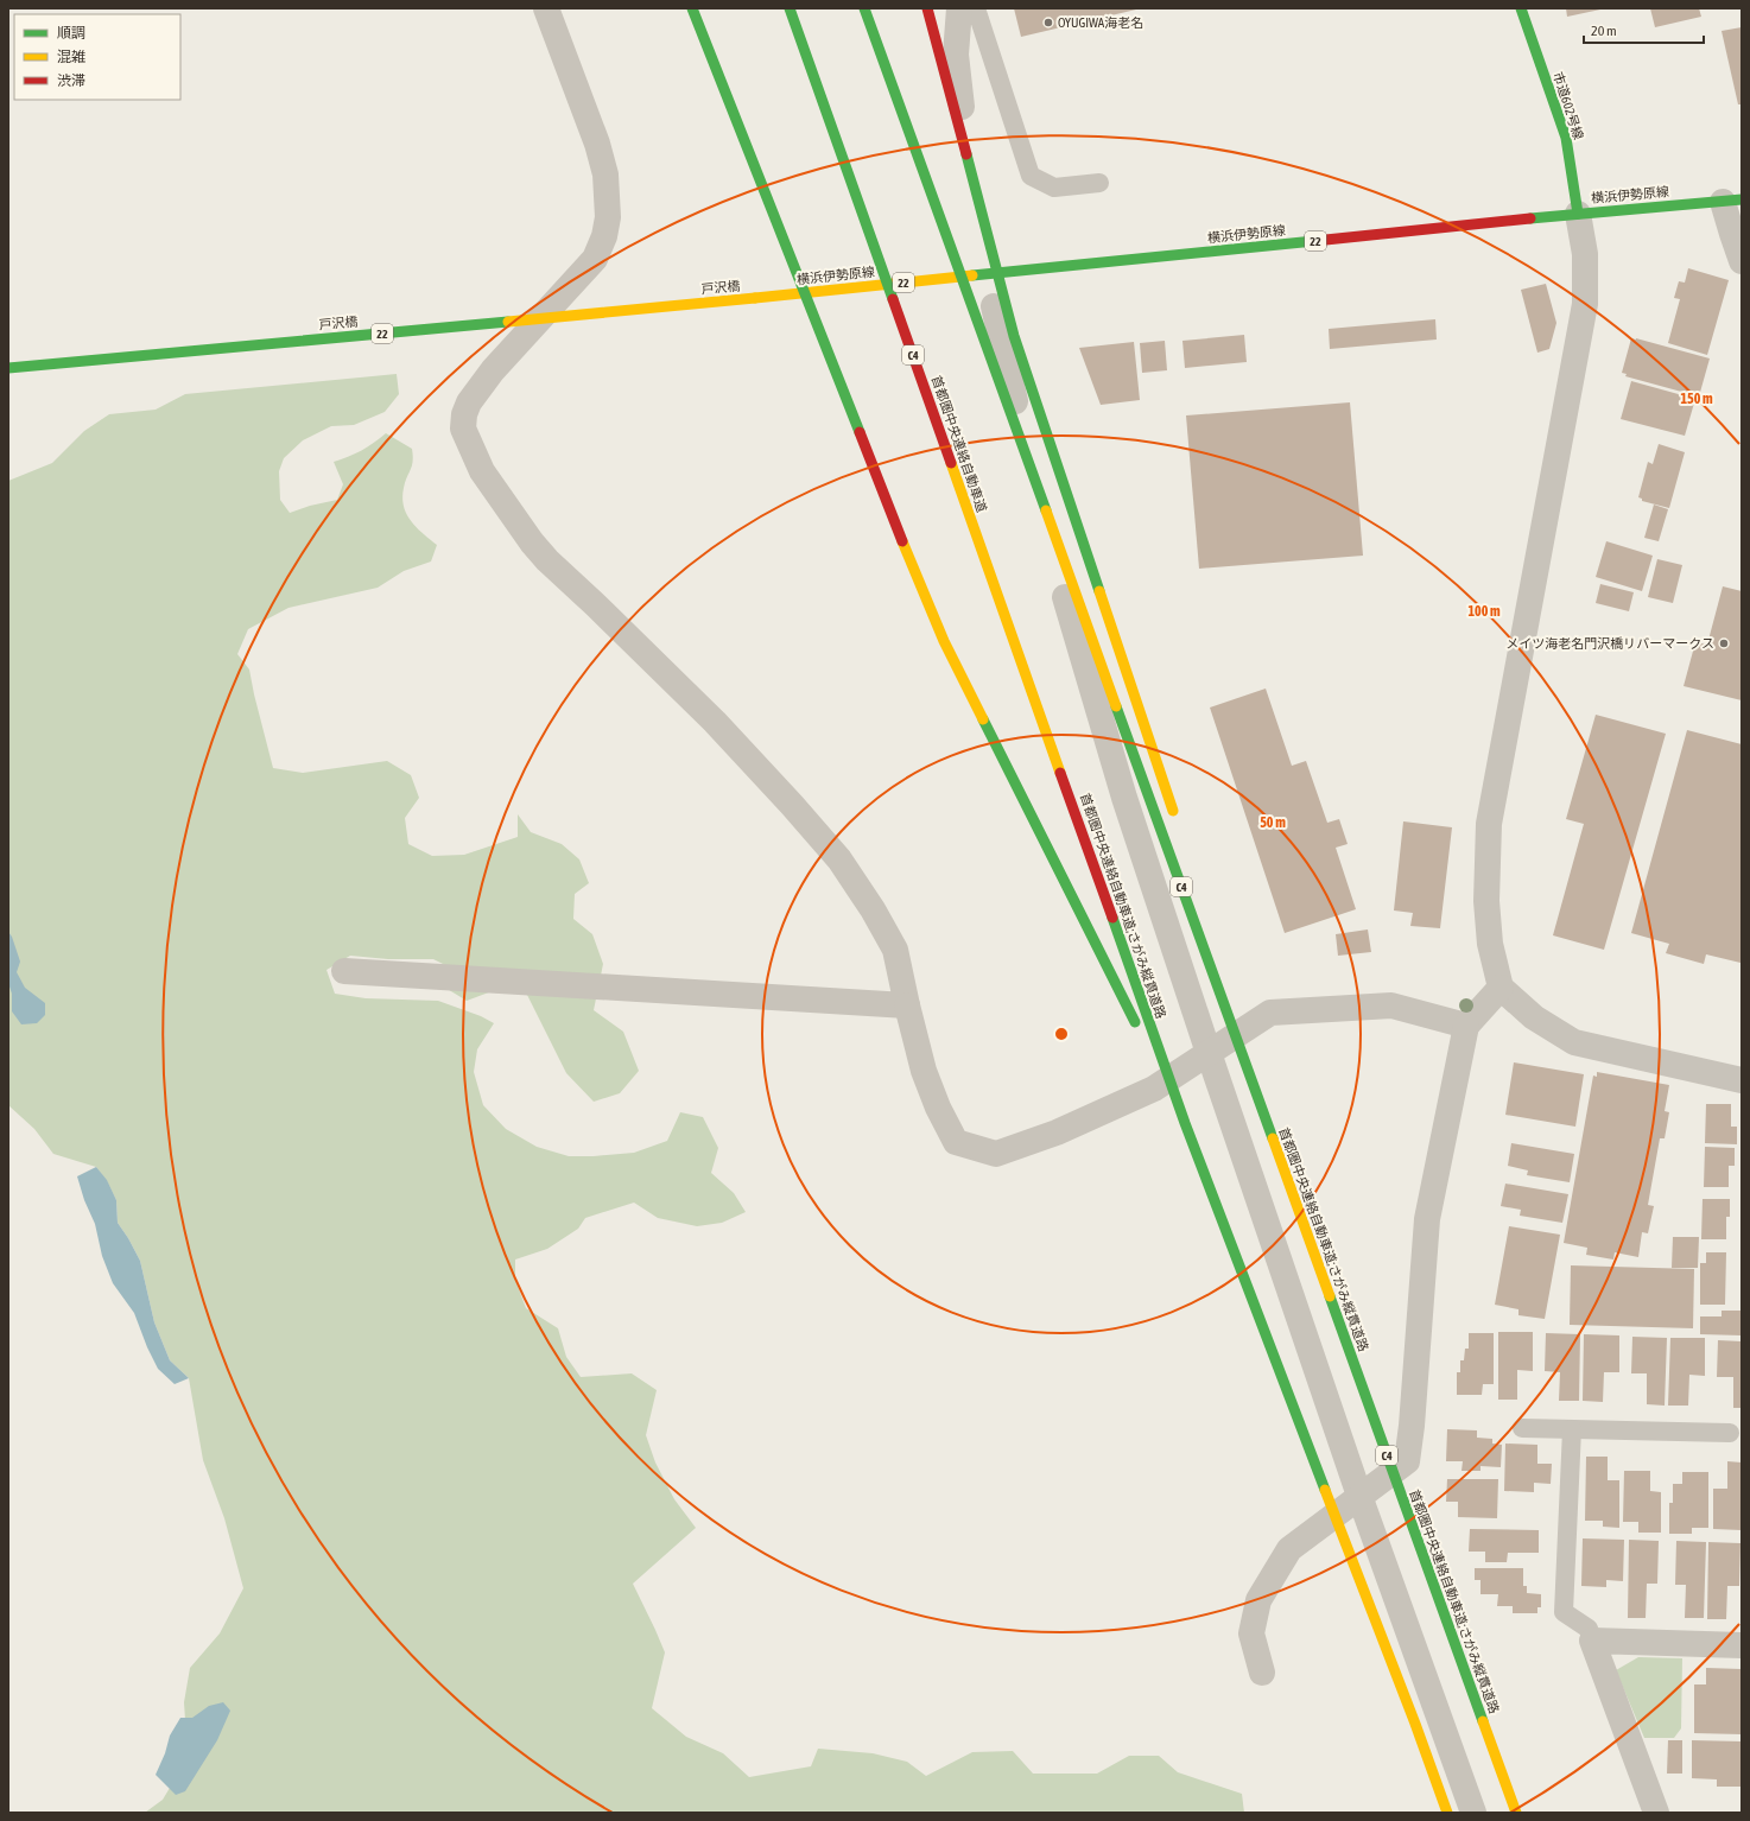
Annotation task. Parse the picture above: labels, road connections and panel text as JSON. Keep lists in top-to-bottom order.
{
  "streets": {
    "main road": [
      "市道602号線",
      "横浜伊勢原線",
      "22",
      "戸沢橋",
      "C4",
      "首都圏中央連絡自動車道",
      "首都圏中央連絡自動車道;さがみ縦貫道路"
    ]
  },
  "crossings": [
    ["市道602号線", "横浜伊勢原線"],
    ["横浜伊勢原線", "戸沢橋"],
    ["首都圏中央連絡自動車道", "首都圏中央連絡自動車道;さがみ縦貫道路"]
  ],
  "places": ["OYUGIWA海老名", "メイツ海老名門沢橋リバーマークス"],
  "legend": ["順調", "混雑", "渋滞"],
  "scale_bar": "20 m",
  "rings": ["150 m", "100 m", "50 m"]
}
